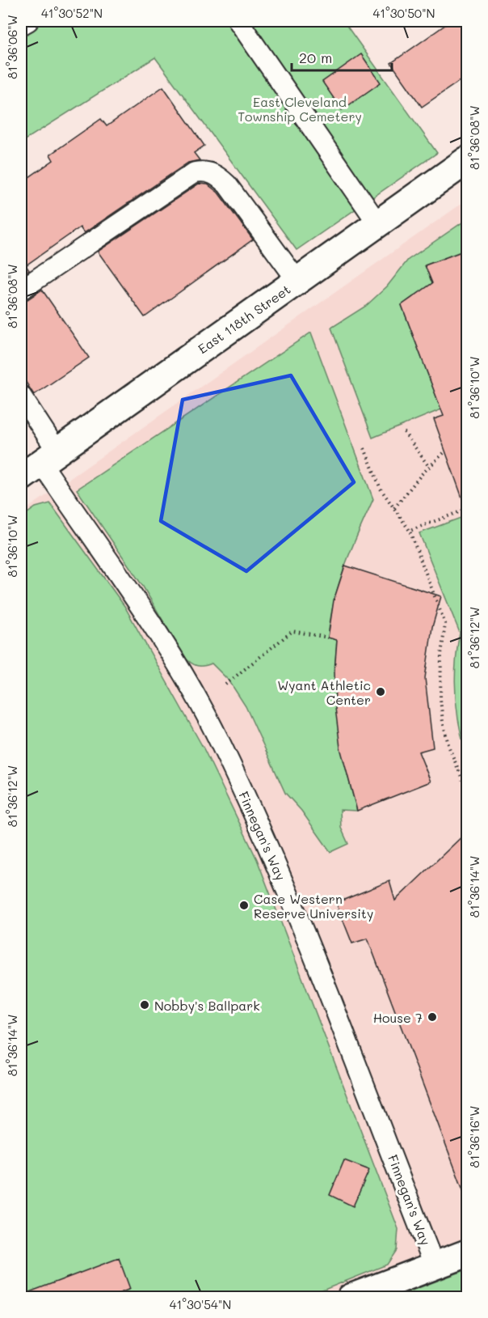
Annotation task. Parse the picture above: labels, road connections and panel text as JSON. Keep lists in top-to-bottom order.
{
  "streets": {
    "street": ["East 118th Street"],
    "lane": ["Finnegan's Way"]
  },
  "crossings": [
    ["East 118th Street", "Finnegan's Way"]
  ],
  "parks": ["East Cleveland Township Cemetery"],
  "places": [
    "Wyant Athletic Center",
    "Case Western Reserve University",
    "Nobby's Ballpark",
    "House 7"
  ],
  "scale_bar": "20 m",
  "coordinates": [
    "41°30'52\"N",
    "41°30'50\"N",
    "81°36'06\"W",
    "81°36'08\"W",
    "81°36'10\"W",
    "81°36'12\"W",
    "81°36'14\"W",
    "81°36'16\"W",
    "41°30'54\"N"
  ]
}
